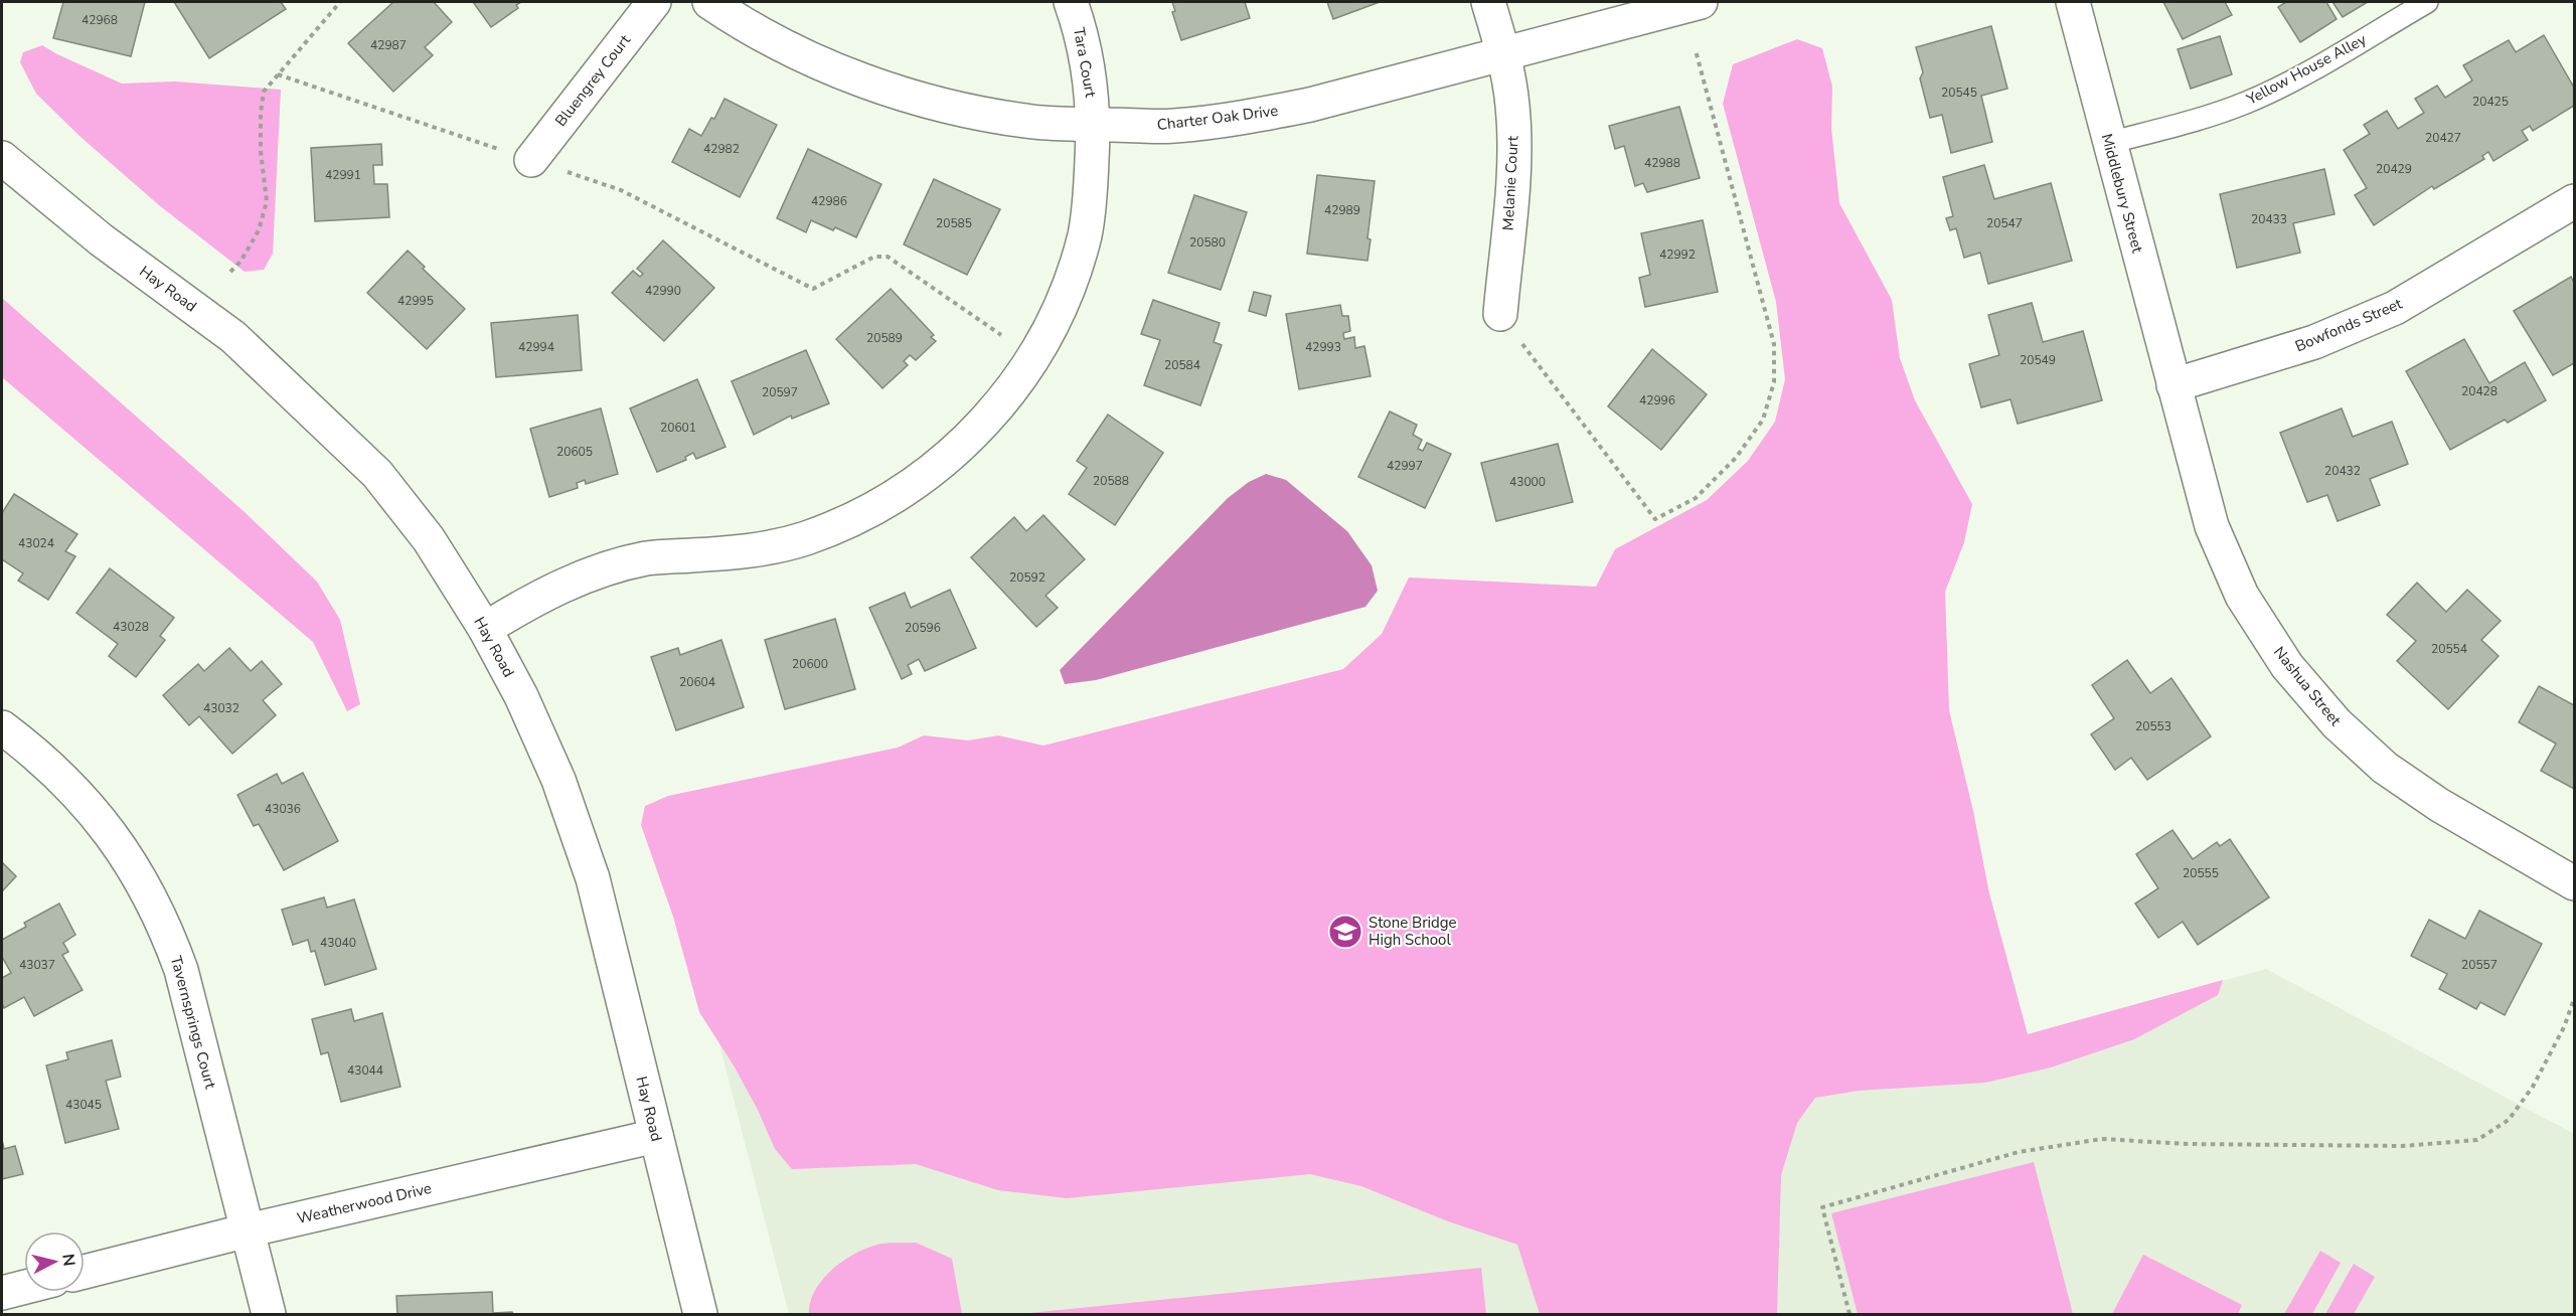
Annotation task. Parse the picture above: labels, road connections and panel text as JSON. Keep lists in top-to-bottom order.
{
  "streets": {
    "street": [
      "Tara Court",
      "Bluengrey Court",
      "Charter Oak Drive",
      "Melanie Court",
      "Middlebury Street",
      "Hay Road",
      "Bowfonds Street",
      "Nashua Street",
      "Tavernsprings Court",
      "Weatherwood Drive"
    ],
    "lane": ["Yellow House Alley"]
  },
  "crossings": [
    ["Tara Court", "Charter Oak Drive"],
    ["Tara Court", "Hay Road"],
    ["Yellow House Alley", "Middlebury Street"],
    ["Charter Oak Drive", "Melanie Court"],
    ["Middlebury Street", "Bowfonds Street"],
    ["Middlebury Street", "Nashua Street"],
    ["Hay Road", "Weatherwood Drive"],
    ["Bowfonds Street", "Nashua Street"],
    ["Tavernsprings Court", "Weatherwood Drive"]
  ],
  "places": {
    "school or university": ["Stone Bridge High School"]
  },
  "house_numbers": [
    "42968",
    "42987",
    "20545",
    "20425",
    "20427",
    "42982",
    "42988",
    "20429",
    "42991",
    "42986",
    "42989",
    "20433",
    "20585",
    "20547",
    "20580",
    "42992",
    "42990",
    "42995",
    "20589",
    "42994",
    "42993",
    "20549",
    "20584",
    "20428",
    "20597",
    "42996",
    "20601",
    "20605",
    "42997",
    "20432",
    "20588",
    "43000",
    "43024",
    "20592",
    "43028",
    "20596",
    "20554",
    "20600",
    "20604",
    "43032",
    "20553",
    "43036",
    "20555",
    "43040",
    "43037",
    "20557",
    "43044",
    "43045"
  ],
  "north": "right"
}
